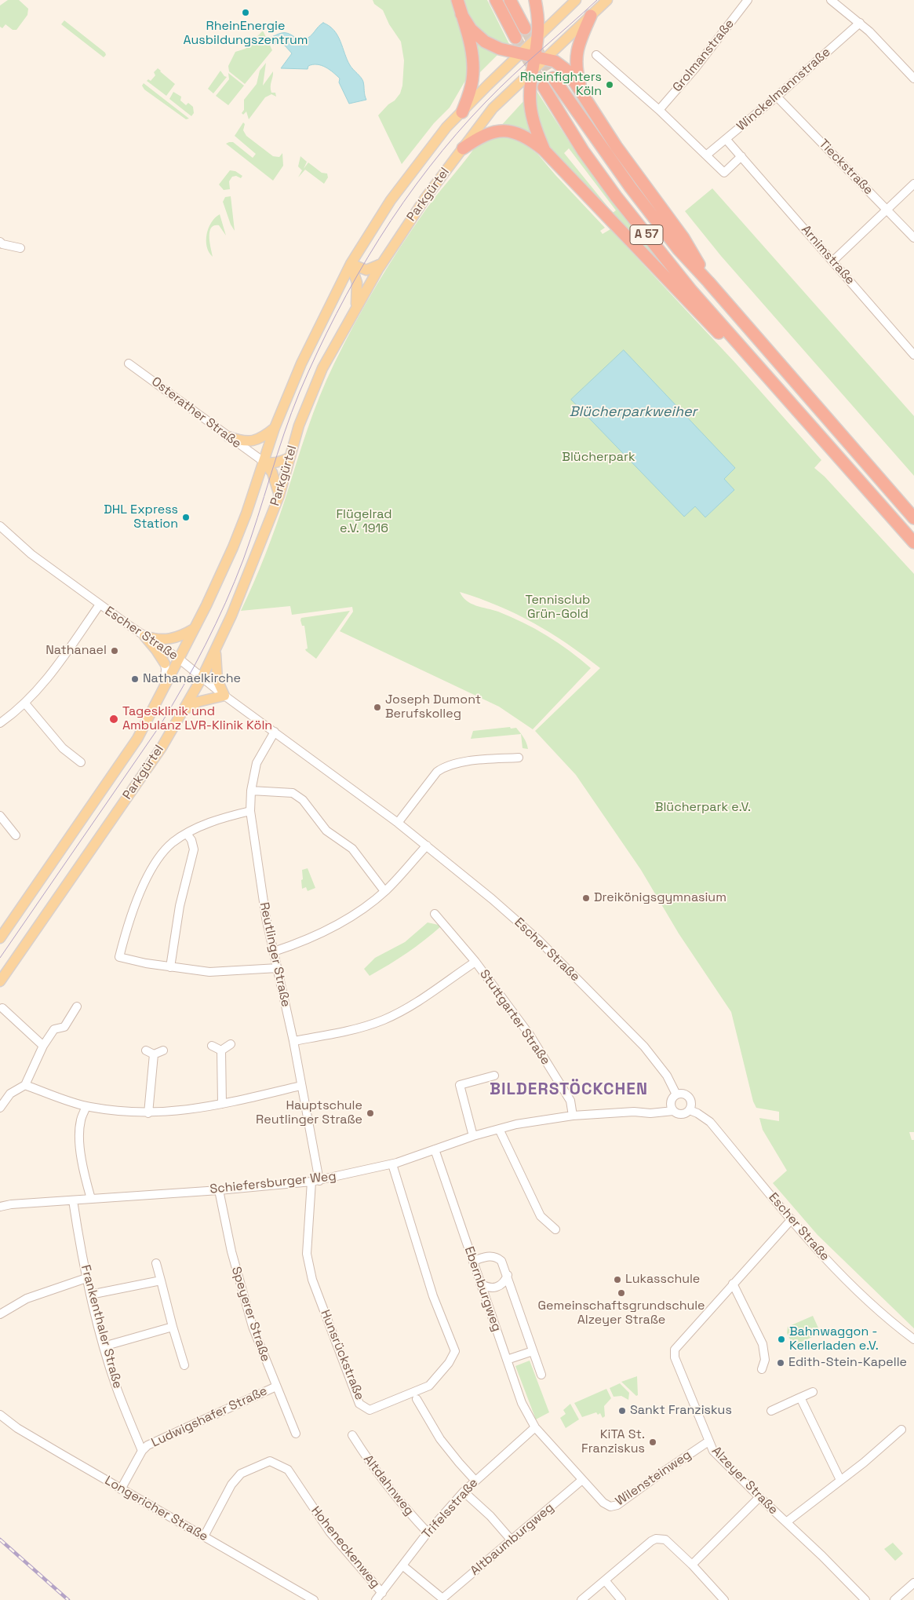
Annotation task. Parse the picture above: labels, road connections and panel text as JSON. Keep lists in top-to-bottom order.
{
  "streets": {
    "highway": ["A 57"],
    "main road": ["Parkgürtel"],
    "street": [
      "Grolmanstraße",
      "Winckelmannstraße",
      "Tieckstraße",
      "Arnimstraße",
      "Osterather Straße",
      "Escher Straße",
      "Reutlinger Straße",
      "Stuttgarter Straße",
      "Schiefersburger Weg",
      "Ebernburgweg",
      "Speyerer Straße",
      "Frankenthaler Straße",
      "Hunsrückstraße",
      "Ludwigshafer Straße",
      "Wilensteinweg",
      "Alzeyer Straße",
      "Altdahnweg",
      "Longericher Straße",
      "Trifelsstraße",
      "Altbaumburgweg",
      "Hoheneckenweg"
    ]
  },
  "crossings": [
    ["Winckelmannstraße", "Tieckstraße"],
    ["Winckelmannstraße", "Arnimstraße"],
    ["Parkgürtel", "Osterather Straße"],
    ["Parkgürtel", "Escher Straße"],
    ["Escher Straße", "Reutlinger Straße"],
    ["Escher Straße", "Schiefersburger Weg"],
    ["Escher Straße", "Alzeyer Straße"],
    ["Reutlinger Straße", "Stuttgarter Straße"],
    ["Reutlinger Straße", "Schiefersburger Weg"],
    ["Reutlinger Straße", "Hunsrückstraße"],
    ["Stuttgarter Straße", "Schiefersburger Weg"],
    ["Schiefersburger Weg", "Ebernburgweg"],
    ["Schiefersburger Weg", "Speyerer Straße"],
    ["Schiefersburger Weg", "Frankenthaler Straße"],
    ["Schiefersburger Weg", "Hunsrückstraße"],
    ["Ebernburgweg", "Wilensteinweg"],
    ["Ebernburgweg", "Trifelsstraße"],
    ["Speyerer Straße", "Ludwigshafer Straße"],
    ["Frankenthaler Straße", "Ludwigshafer Straße"],
    ["Ludwigshafer Straße", "Longericher Straße"],
    ["Wilensteinweg", "Alzeyer Straße"],
    ["Wilensteinweg", "Trifelsstraße"],
    ["Wilensteinweg", "Altbaumburgweg"],
    ["Altdahnweg", "Trifelsstraße"],
    ["Longericher Straße", "Hoheneckenweg"],
    ["Trifelsstraße", "Altbaumburgweg"],
    ["Trifelsstraße", "Hoheneckenweg"]
  ],
  "districts": ["BILDERSTÖCKCHEN"],
  "water": ["Blücherparkweiher"],
  "parks": [
    "Blücherpark",
    "Flügelrad e.V. 1916",
    "Tennisclub Grün-Gold",
    "Blücherpark e.V."
  ],
  "places": [
    "RheinEnergie Ausbildungszentrum",
    "Rheinfighters Köln",
    "DHL Express Station",
    "Nathanael",
    "Nathanaelkirche",
    "Joseph Dumont Berufskolleg",
    "Tagesklinik und Ambulanz LVR-Klinik Köln",
    "Dreikönigsgymnasium",
    "Hauptschule Reutlinger Straße",
    "Lukasschule",
    "Gemeinschaftsgrundschule Alzeyer Straße",
    "Bahnwaggon - Kellerladen e.V.",
    "Edith-Stein-Kapelle",
    "Sankt Franziskus",
    "KiTA St. Franziskus"
  ]
}
